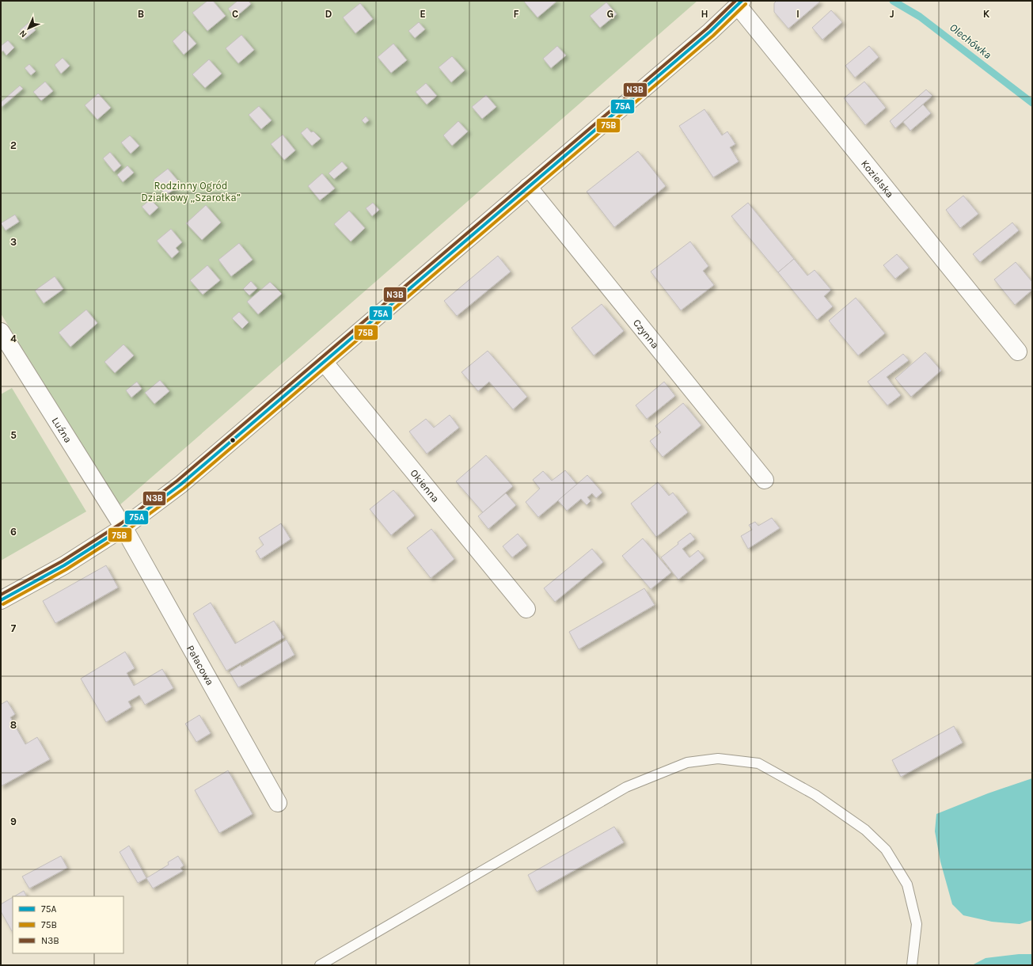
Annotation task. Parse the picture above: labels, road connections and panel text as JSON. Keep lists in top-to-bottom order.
{
  "streets": {
    "street": [
      "Kozielska",
      "Czynna",
      "Luźna",
      "Okienna",
      "Pałacowa"
    ]
  },
  "crossings": [
    ["Luźna", "Pałacowa"]
  ],
  "water": ["Olechówka"],
  "parks": ["Rodzinny Ogród Działkowy „Szarotka”"],
  "lines": ["transit line 75A", "transit line N3B", "transit line 75B"],
  "legend": ["75A", "75B", "N3B"],
  "north": "bottom left",
  "grid": {
    "columns": [
      "B",
      "C",
      "D",
      "E",
      "F",
      "G",
      "H",
      "I",
      "J",
      "K"
    ],
    "rows": [
      "2",
      "3",
      "4",
      "5",
      "6",
      "7",
      "8",
      "9"
    ]
  }
}
